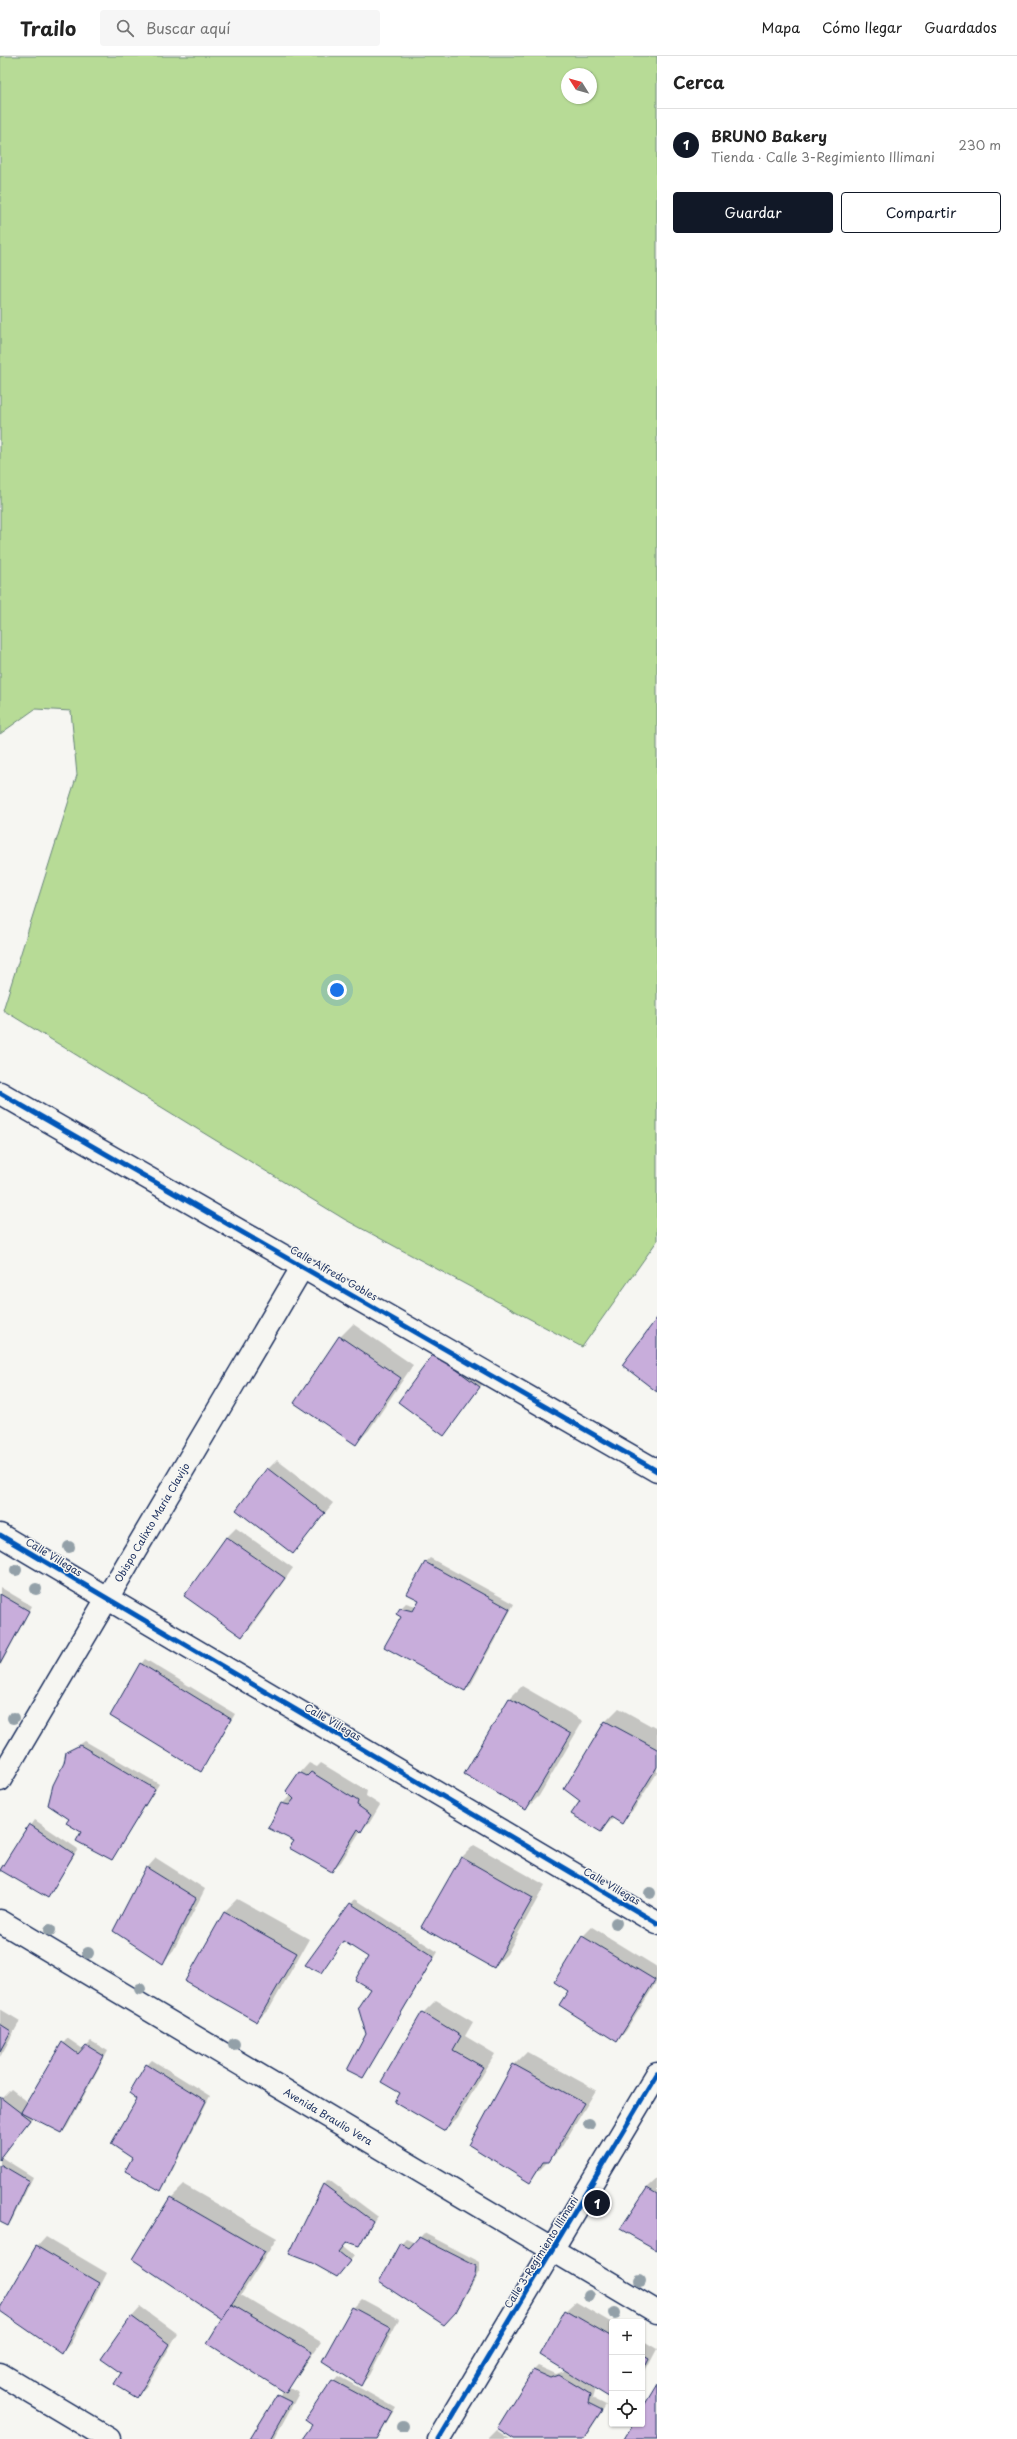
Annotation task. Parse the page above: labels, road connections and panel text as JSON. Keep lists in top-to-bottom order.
{
  "streets": {
    "street": [
      "Calle Alfredo Gobles",
      "Obispo Calixto Maria Clavijo",
      "Calle Villegas",
      "Avenida Braulio Vera",
      "Calle 3-Regimiento Illimani"
    ]
  },
  "crossings": [
    ["Calle Alfredo Gobles", "Obispo Calixto Maria Clavijo"],
    ["Obispo Calixto Maria Clavijo", "Calle Villegas"],
    ["Avenida Braulio Vera", "Calle 3-Regimiento Illimani"]
  ],
  "north": "top left",
  "page": {
    "header": "Trailo",
    "search": "Buscar aquí",
    "nav": ["Mapa", "Cómo llegar", "Guardados"],
    "heading": "Cerca",
    "list": [
      {
        "mark": "1",
        "name": "BRUNO Bakery",
        "note": "Tienda · Calle 3-Regimiento Illimani",
        "value": "230 m"
      }
    ],
    "buttons": ["Guardar", "Compartir"],
    "pins": "1",
    "map_buttons": ["+", "−"]
  }
}
